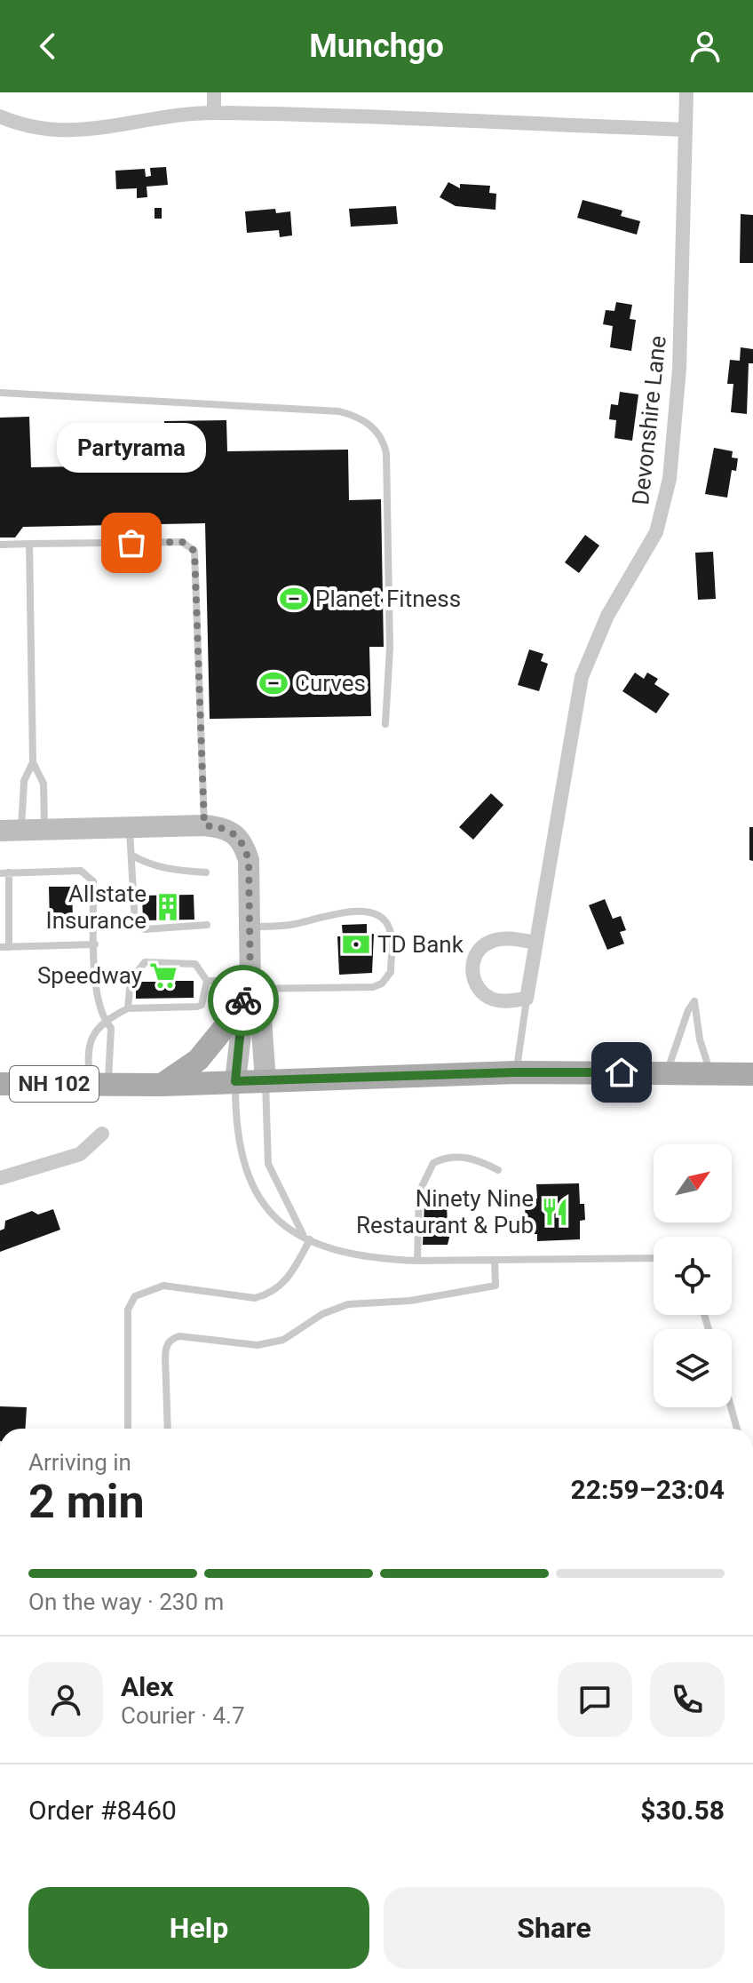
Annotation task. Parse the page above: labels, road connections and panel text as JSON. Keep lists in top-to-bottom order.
{
  "streets": {
    "main road": ["NH 102"],
    "street": ["Devonshire Lane"]
  },
  "crossings": [
    ["Devonshire Lane", "NH 102"]
  ],
  "places": {
    "other": ["Partyrama"],
    "sports": ["Planet Fitness", "Curves"],
    "building": ["Allstate Insurance"],
    "bank": ["TD Bank"],
    "supermarket": ["Speedway"],
    "restaurant": ["Ninety Nine Restaurant & Pub"]
  },
  "north": "top right",
  "page": {
    "header": "Munchgo",
    "bubble": "Partyrama",
    "heading": ["2 min", "Arriving in", "22:59–23:04"],
    "panel": [
      "Alex",
      "Courier · 4.7",
      "Order #8460",
      "$30.58"
    ],
    "bar": "On the way · 230 m",
    "buttons": ["Help", "Share"]
  }
}
